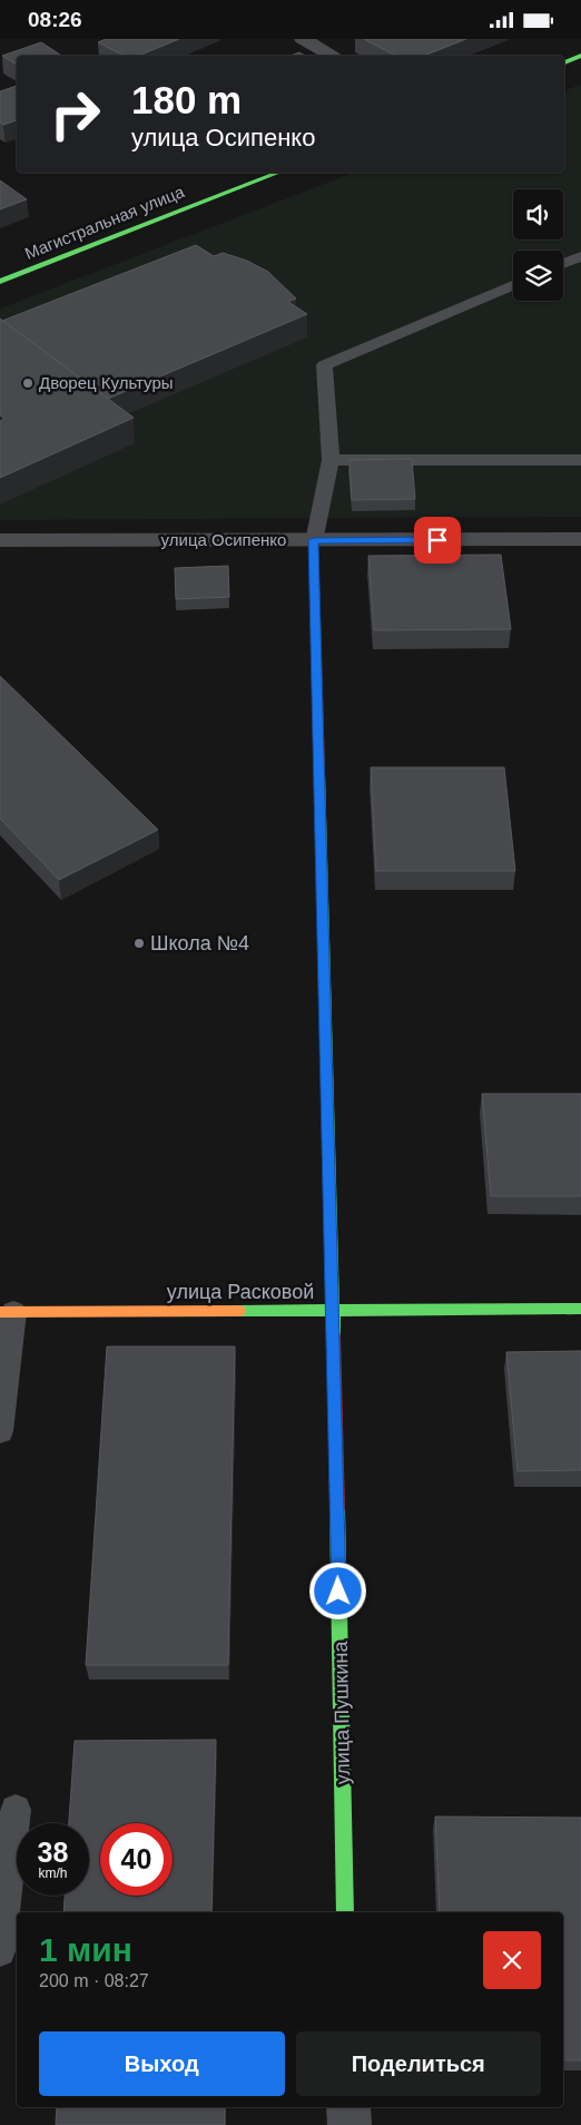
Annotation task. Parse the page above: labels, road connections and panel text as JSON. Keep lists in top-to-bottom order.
{
  "streets": {
    "street": [
      "Магистральная улица",
      "улица Осипенко",
      "улица Расковой",
      "улица Пушкина"
    ]
  },
  "crossings": [
    ["улица Осипенко", "улица Пушкина"],
    ["улица Расковой", "улица Пушкина"]
  ],
  "places": ["Дворец Культуры", "Школа №4"],
  "page": {
    "status": "08:26",
    "turn": ["180 m", "улица Осипенко"],
    "speed": "38 km/h",
    "limit": "40",
    "heading": ["1 мин", "200 m · 08:27"],
    "buttons": ["Выход", "Поделиться"]
  }
}
